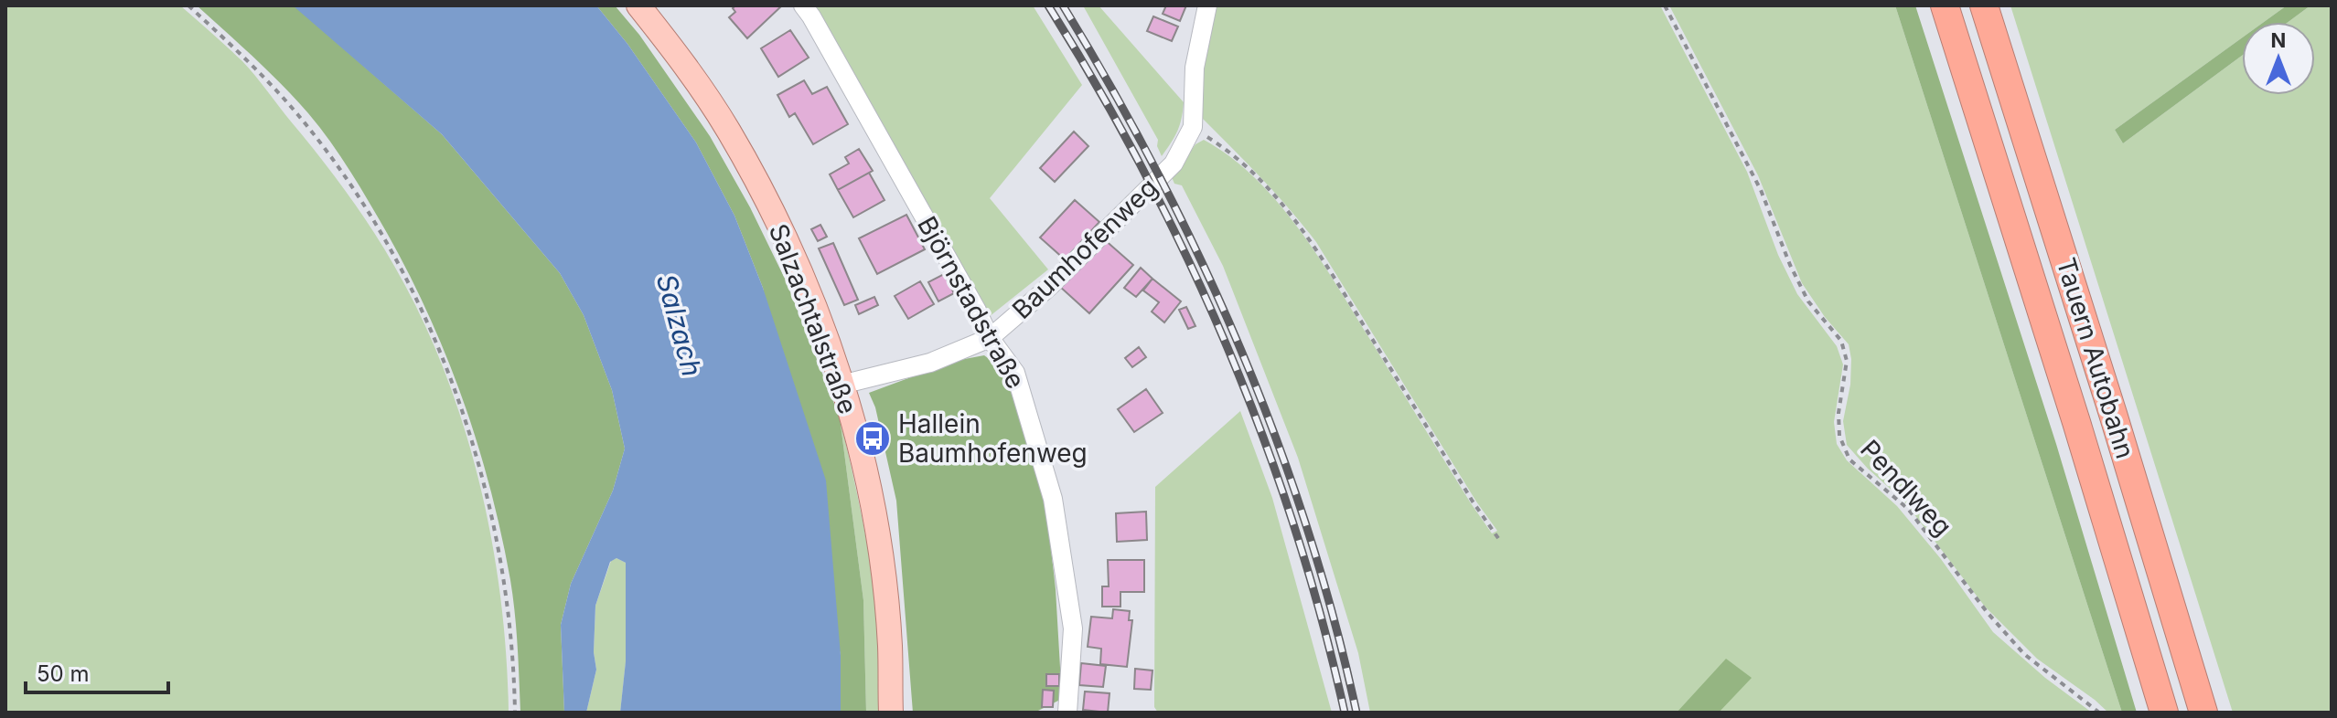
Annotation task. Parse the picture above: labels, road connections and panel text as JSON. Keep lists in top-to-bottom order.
{
  "streets": {
    "highway": ["Tauern Autobahn"],
    "main road": ["Salzachtalstraße"],
    "street": ["Baumhofenweg", "Björnstadstraße"],
    "path": ["Pendlweg"]
  },
  "crossings": [
    ["Baumhofenweg", "Björnstadstraße"],
    ["Baumhofenweg", "Salzachtalstraße"]
  ],
  "water": ["Salzach"],
  "places": {
    "bus stop": ["Hallein Baumhofenweg"]
  },
  "scale_bar": "50 m",
  "north": "top"
}
